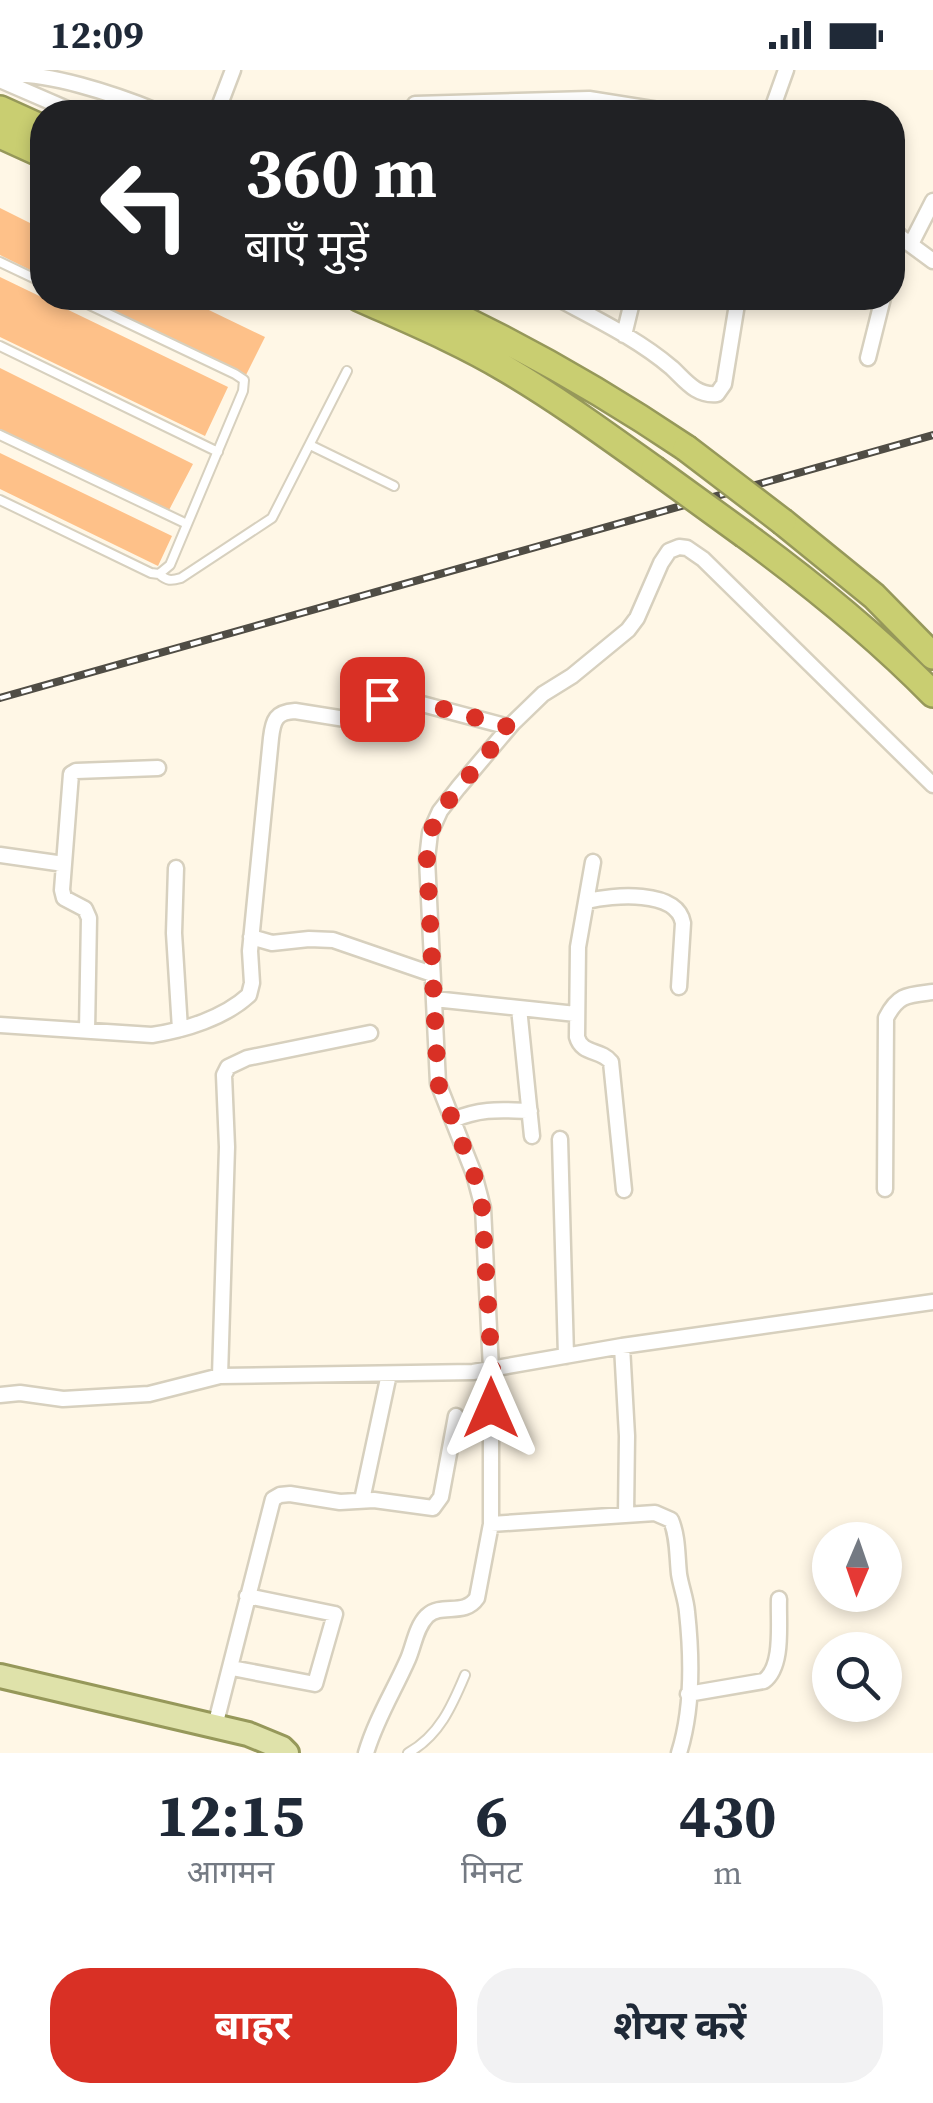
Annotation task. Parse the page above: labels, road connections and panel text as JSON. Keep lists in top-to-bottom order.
{
  "north": "bottom",
  "page": {
    "status": "12:09",
    "turn": ["360 m", "बाएँ मुड़ें"],
    "eta": [
      "12:15",
      "आगमन",
      "6",
      "मिनट",
      "430",
      "m"
    ],
    "buttons": ["बाहर", "शेयर करें"]
  }
}
